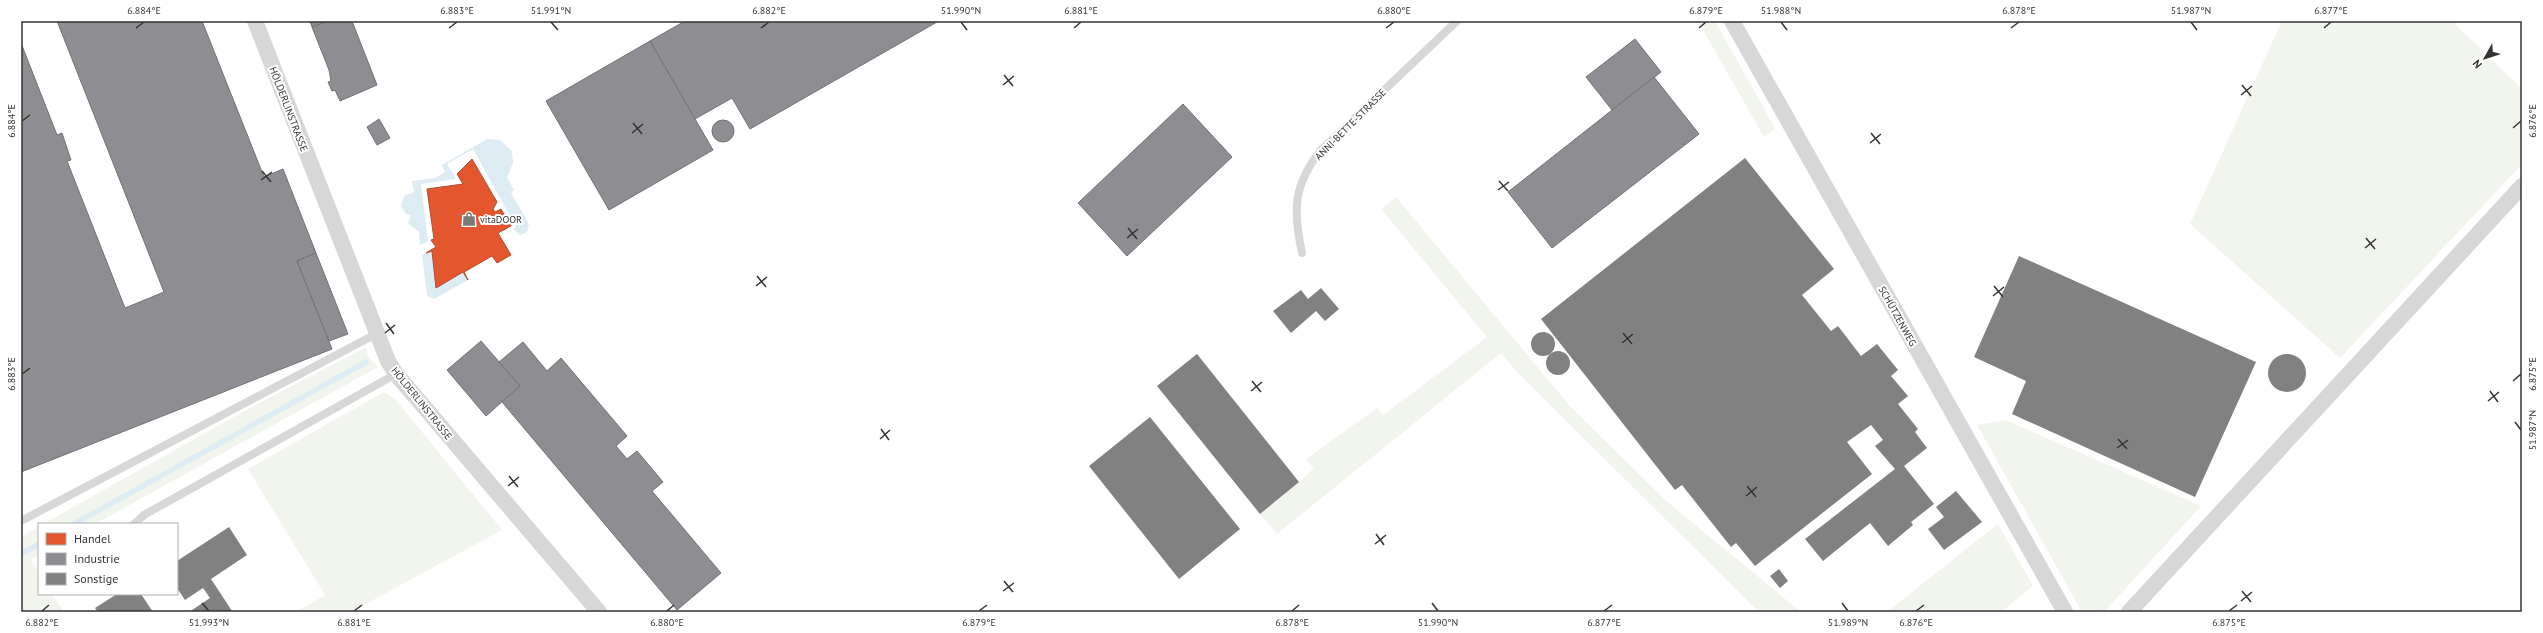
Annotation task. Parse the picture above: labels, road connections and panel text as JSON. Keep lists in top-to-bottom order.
{
  "streets": {
    "street": ["HÖLDERLINSTRASSE", "SCHÜTZENWEG"],
    "lane": ["ANNI-BETTE-STRASSE"]
  },
  "places": {
    "shop": ["vitaDOOR"]
  },
  "legend": ["Handel", "Industrie", "Sonstige"],
  "north": "bottom left",
  "coordinates": [
    "6.884°E",
    "6.883°E",
    "51.991°N",
    "6.882°E",
    "51.990°N",
    "6.881°E",
    "6.880°E",
    "6.879°E",
    "51.988°N",
    "6.878°E",
    "51.987°N",
    "6.877°E",
    "6.876°E",
    "6.875°E",
    "51.993°N",
    "51.989°N"
  ]
}
